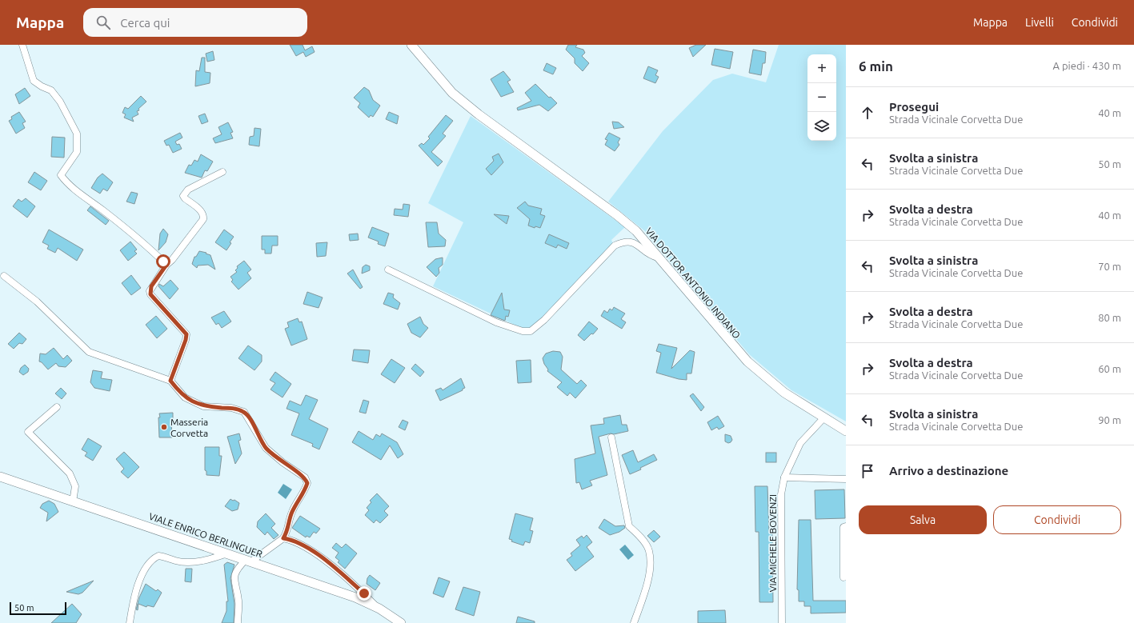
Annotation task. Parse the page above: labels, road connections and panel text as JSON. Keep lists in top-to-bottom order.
{
  "streets": {
    "main road": ["VIA DOTTOR ANTONIO INDIANO", "VIALE ENRICO BERLINGUER"],
    "street": ["VIA MICHELE BOVENZI"]
  },
  "crossings": [
    ["VIA DOTTOR ANTONIO INDIANO", "VIA MICHELE BOVENZI"]
  ],
  "places": ["Masseria Corvetta"],
  "scale_bar": "50 m",
  "page": {
    "header": "Mappa",
    "search": "Cerca qui",
    "nav": ["Mappa", "Livelli", "Condividi"],
    "heading": ["6 min", "A piedi · 430 m"],
    "map_buttons": ["+", "−"],
    "list": [
      ["Prosegui", "Strada Vicinale Corvetta Due", "40 m"],
      ["Svolta a sinistra", "Strada Vicinale Corvetta Due", "50 m"],
      ["Svolta a destra", "Strada Vicinale Corvetta Due", "40 m"],
      ["Svolta a sinistra", "Strada Vicinale Corvetta Due", "70 m"],
      ["Svolta a destra", "Strada Vicinale Corvetta Due", "80 m"],
      ["Svolta a destra", "Strada Vicinale Corvetta Due", "60 m"],
      ["Svolta a sinistra", "Strada Vicinale Corvetta Due", "90 m"],
      "Arrivo a destinazione"
    ],
    "buttons": ["Salva", "Condividi"],
    "scale": "50 m"
  }
}
